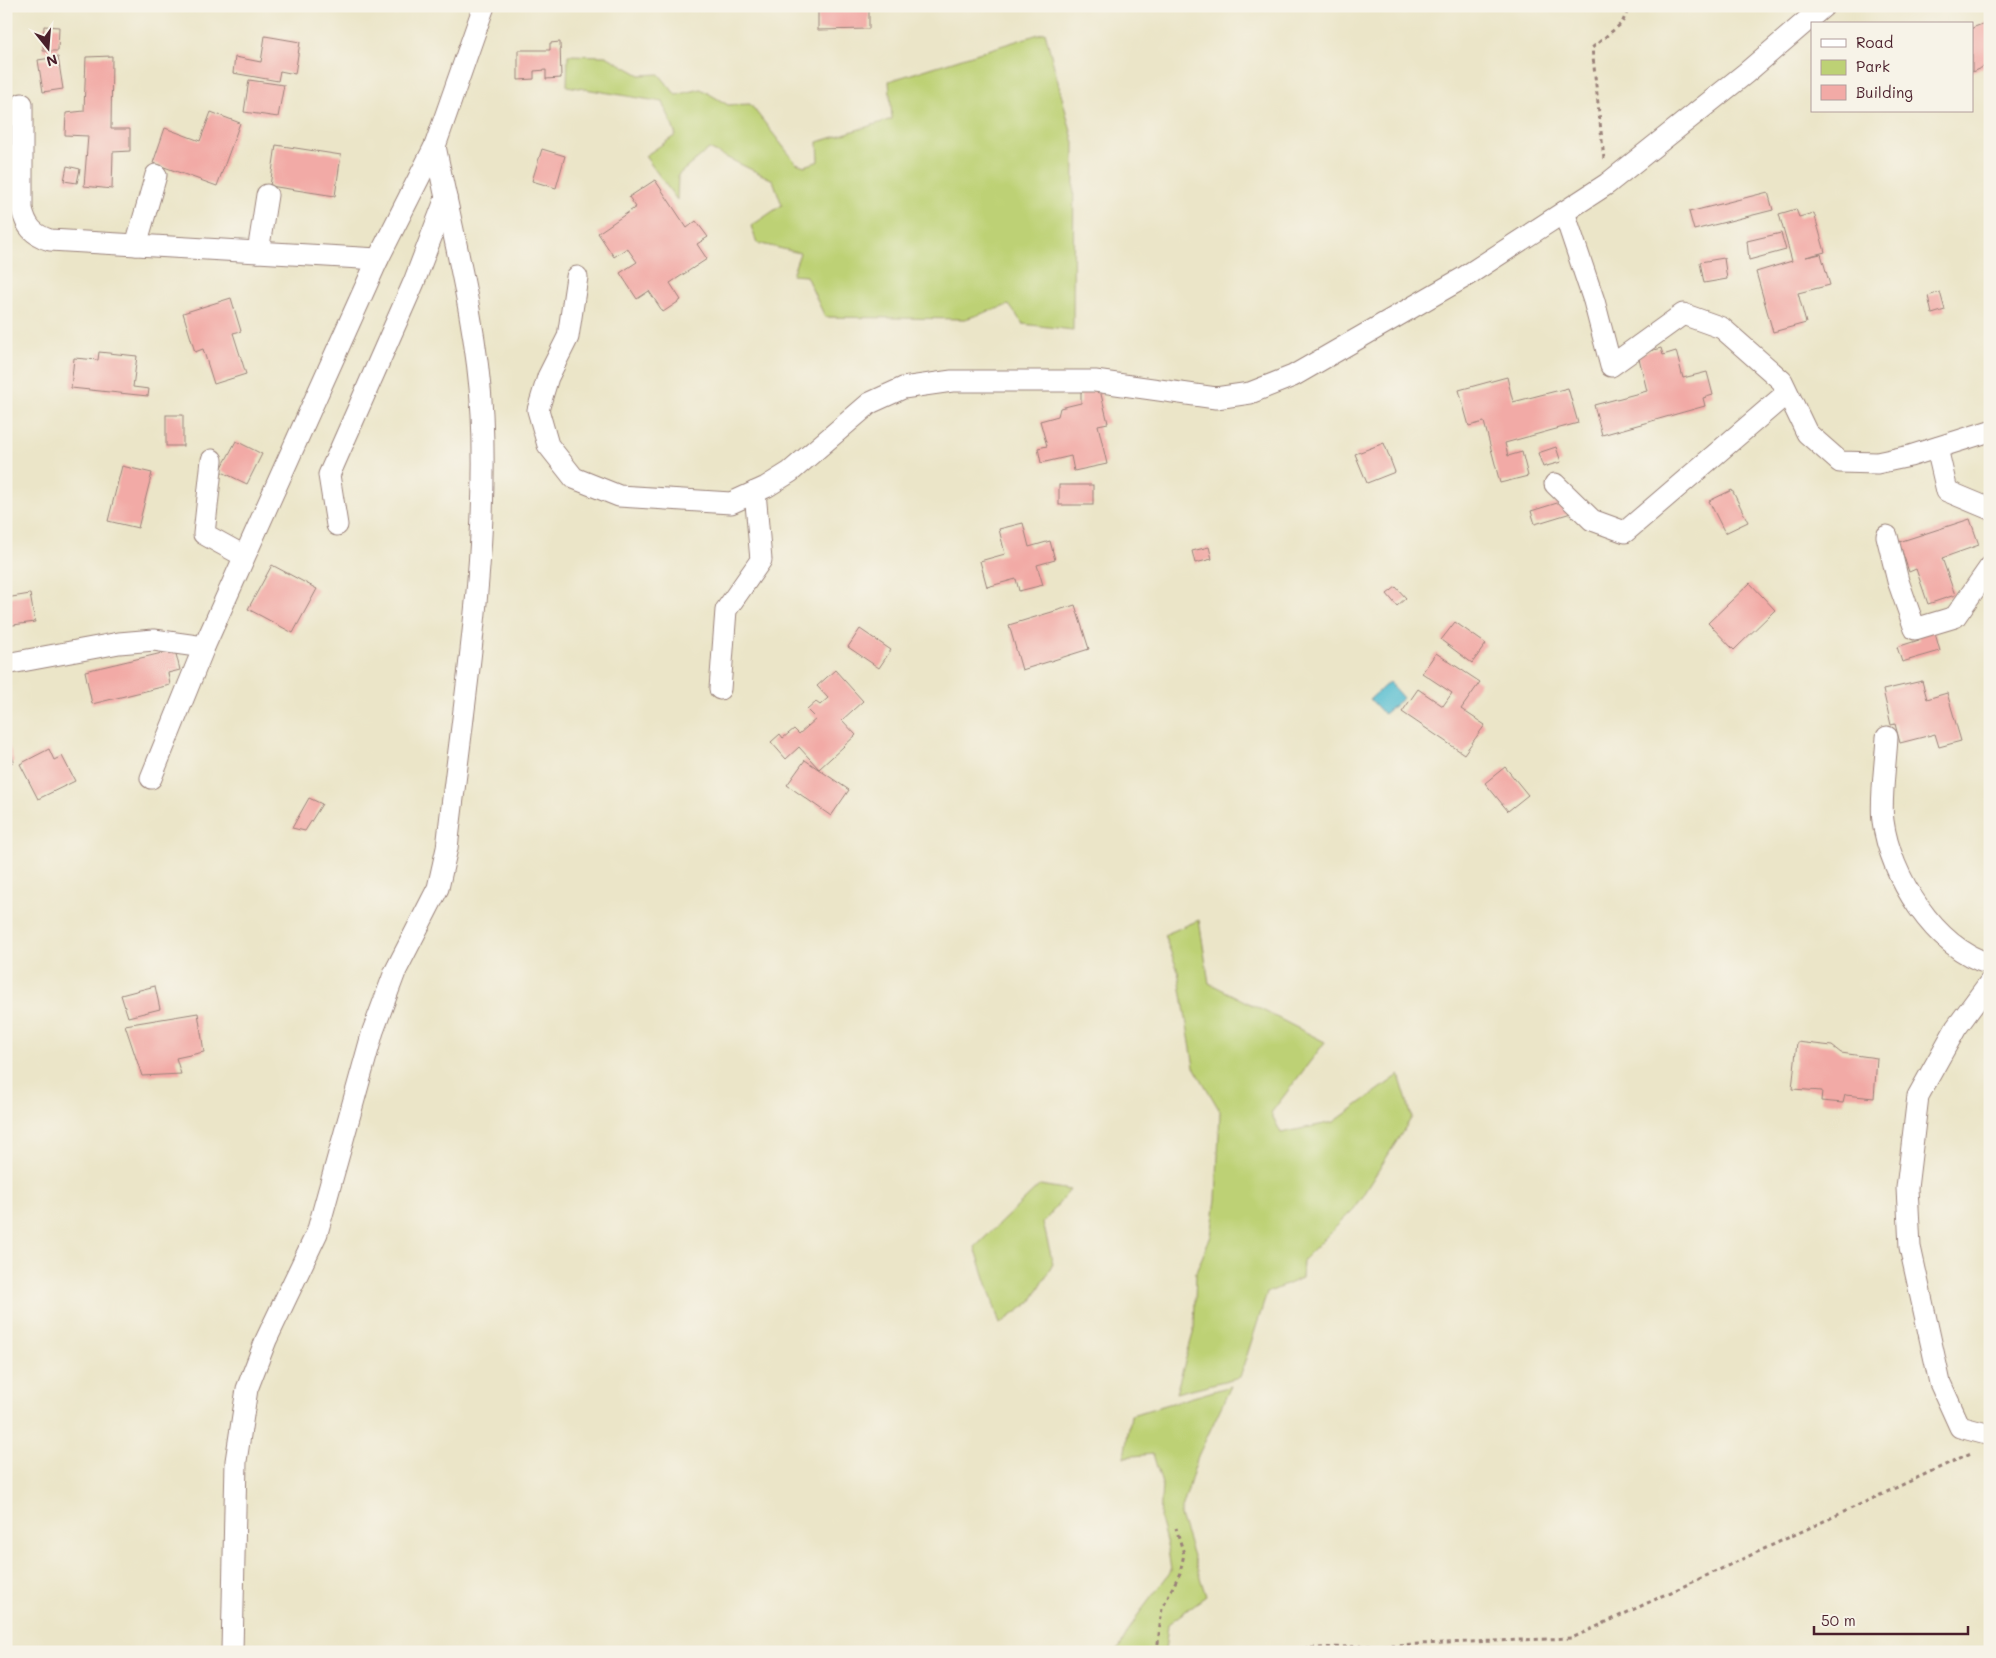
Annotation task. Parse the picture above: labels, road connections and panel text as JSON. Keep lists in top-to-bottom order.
{
  "legend": ["Road", "Park", "Building"],
  "scale_bar": "50 m",
  "north": "bottom"
}
